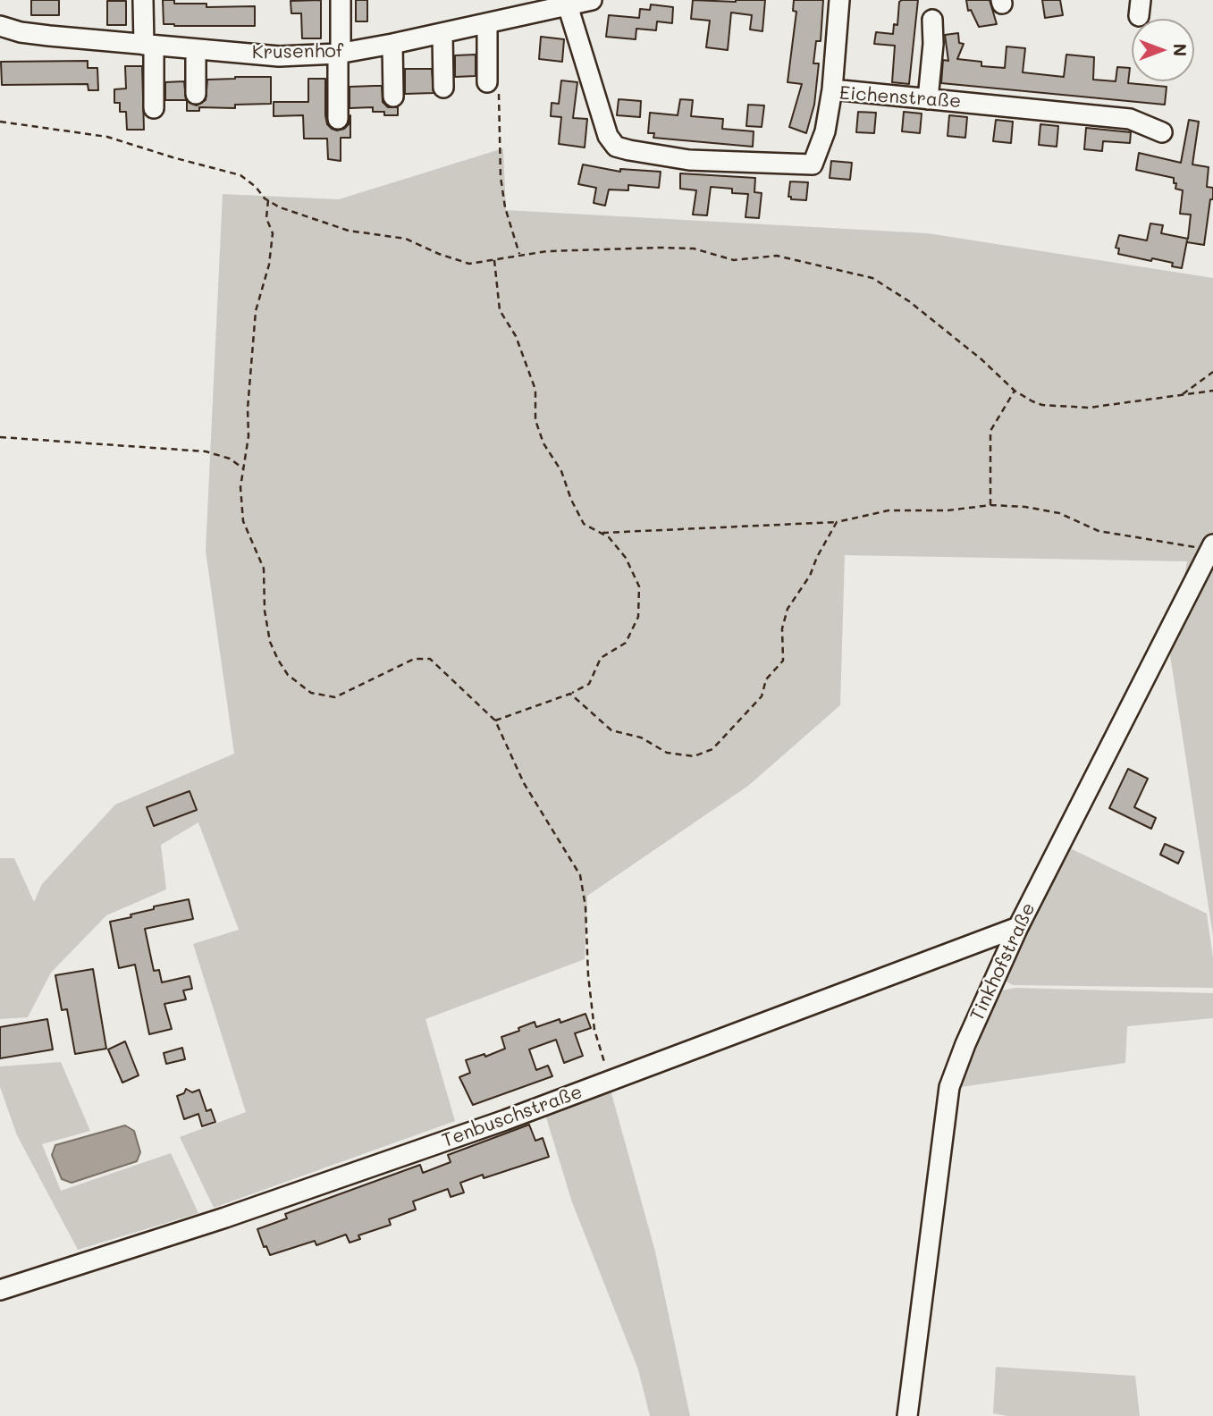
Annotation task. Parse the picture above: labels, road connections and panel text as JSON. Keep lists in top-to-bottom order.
{
  "streets": {
    "street": [
      "Krusenhof",
      "Eichenstraße",
      "Tinkhofstraße",
      "Tenbuschstraße"
    ]
  },
  "crossings": [
    ["Krusenhof", "Eichenstraße"],
    ["Tinkhofstraße", "Tenbuschstraße"]
  ],
  "north": "right"
}
